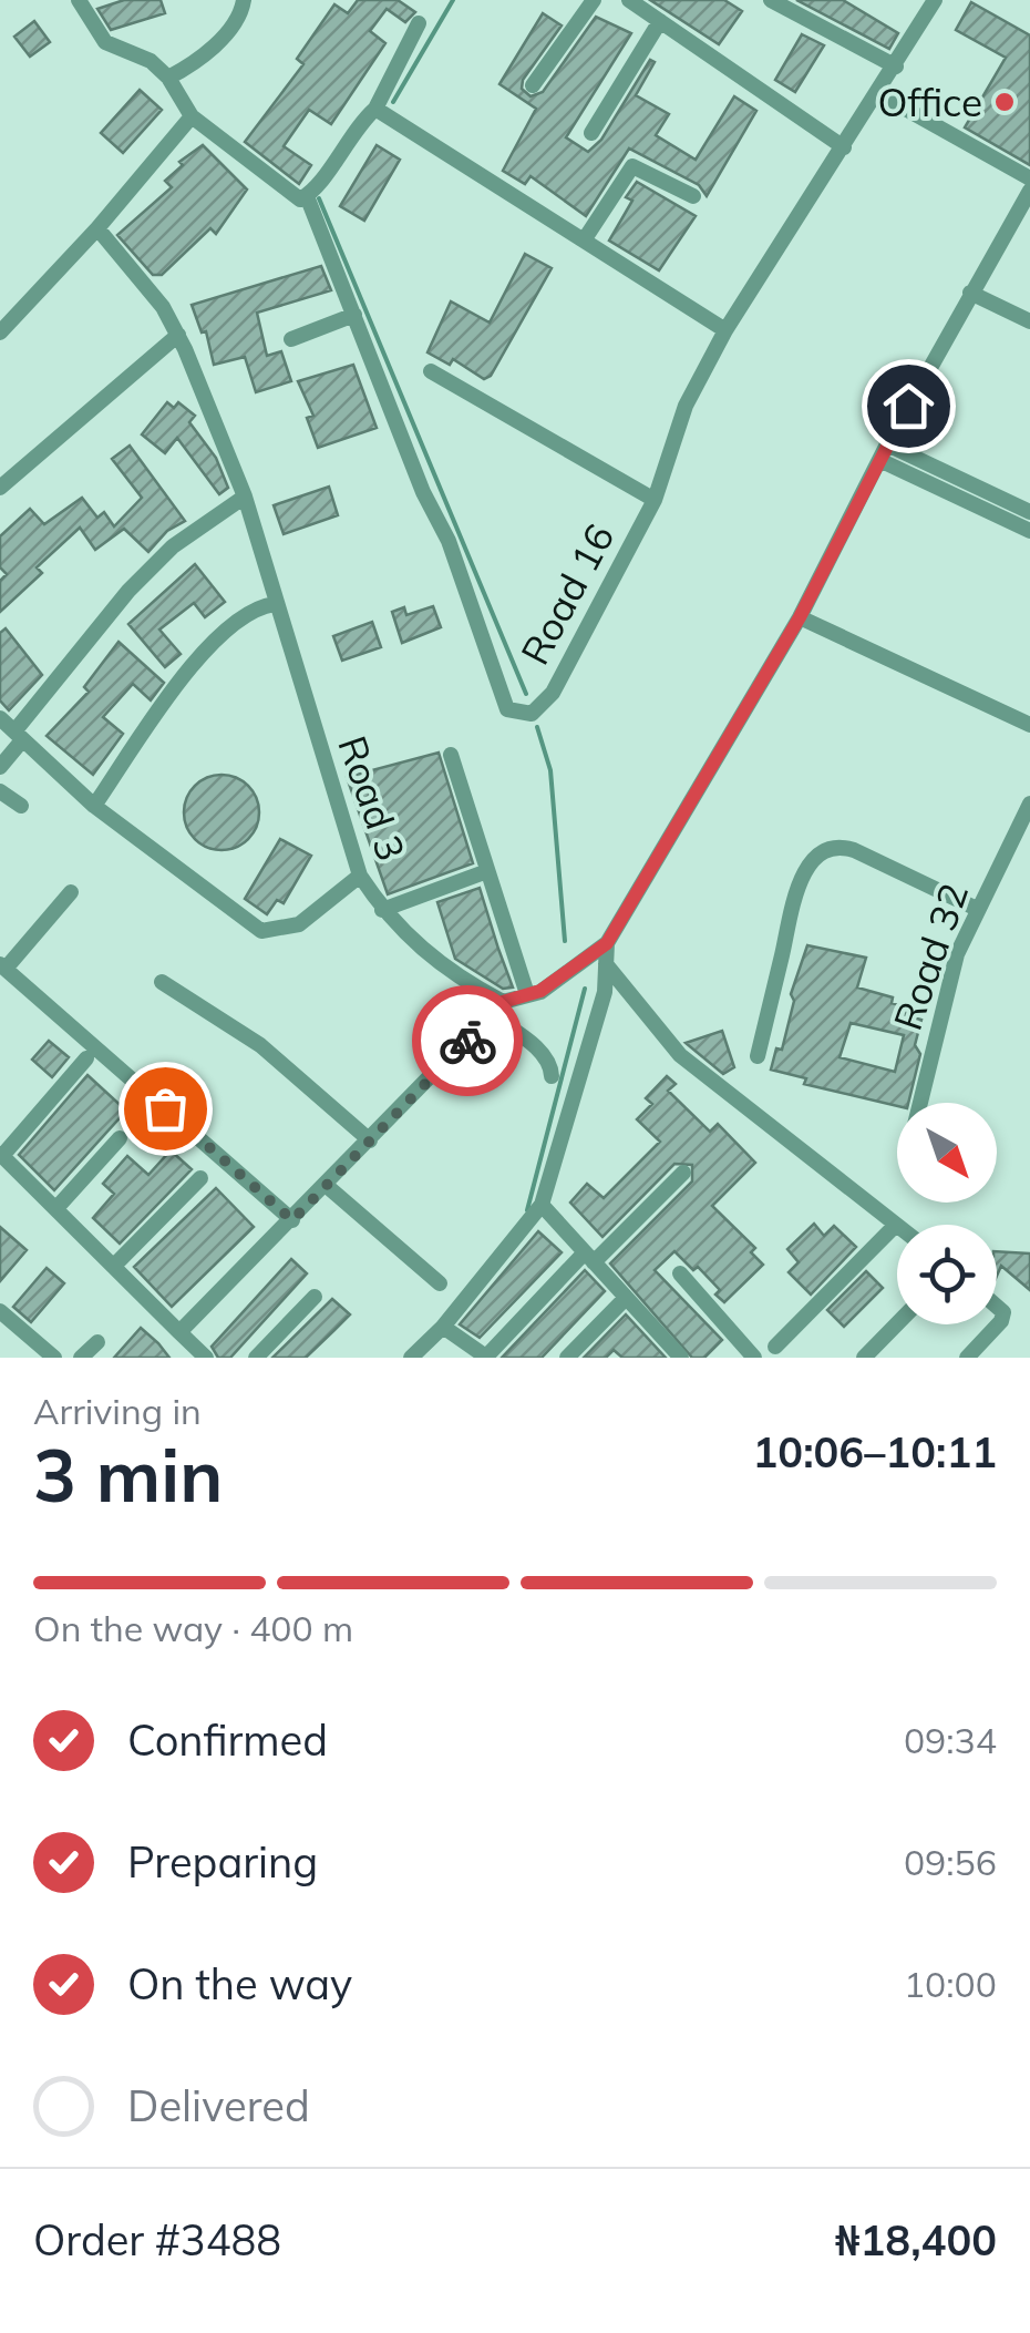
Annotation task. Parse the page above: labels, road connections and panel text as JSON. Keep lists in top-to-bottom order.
{
  "streets": {
    "street": ["Road 16", "Road 3", "Road 32"]
  },
  "places": ["Office"],
  "north": "bottom right",
  "page": {
    "heading": ["3 min", "Arriving in", "10:06–10:11"],
    "panel": ["Order #3488", "₦18,400"],
    "bar": "On the way · 400 m",
    "list": [
      ["Confirmed", "09:34"],
      ["Preparing", "09:56"],
      ["On the way", "10:00"],
      "Delivered"
    ]
  }
}
